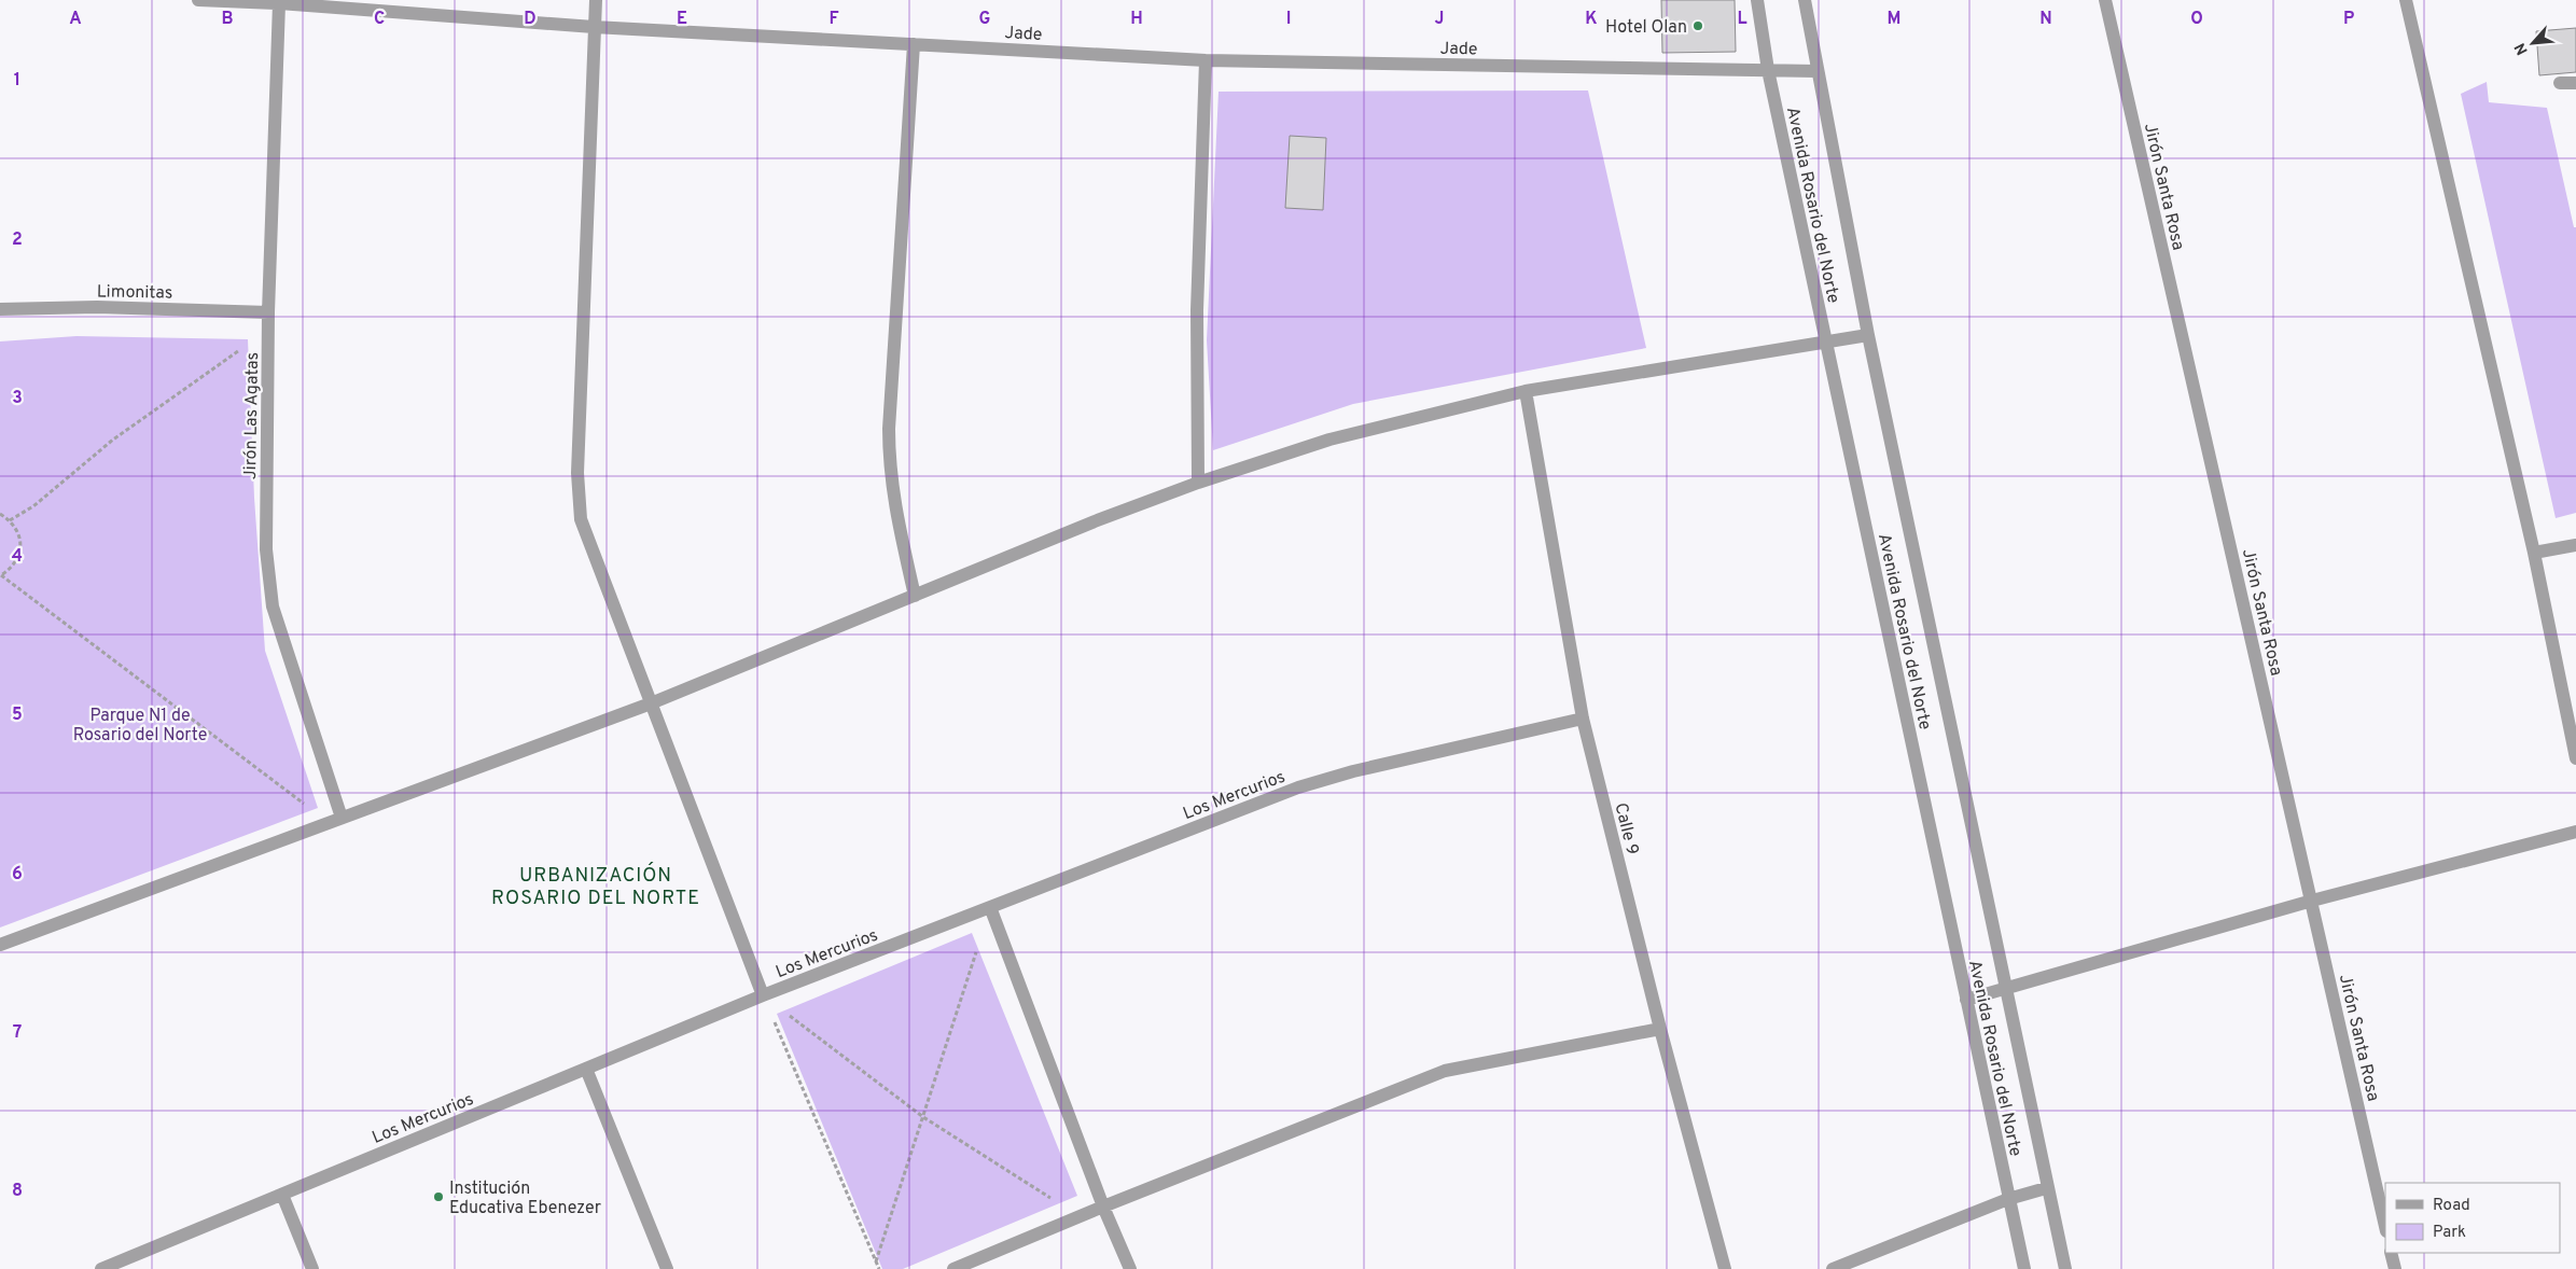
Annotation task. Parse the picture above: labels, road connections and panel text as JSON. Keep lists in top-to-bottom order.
{
  "streets": {
    "street": [
      "Jade",
      "Jirón Santa Rosa",
      "Avenida Rosario del Norte",
      "Limonitas",
      "Jirón Las Agatas",
      "Los Mercurios",
      "Calle 9"
    ]
  },
  "crossings": [
    ["Jade", "Avenida Rosario del Norte"],
    ["Jade", "Jirón Las Agatas"],
    ["Limonitas", "Jirón Las Agatas"],
    ["Los Mercurios", "Calle 9"]
  ],
  "districts": ["URBANIZACIÓN ROSARIO DEL NORTE"],
  "parks": ["Parque N1 de Rosario del Norte"],
  "places": ["Hotel Olan", "Institución Educativa Ebenezer"],
  "legend": ["Road", "Park"],
  "north": "bottom left",
  "grid": {
    "columns": [
      "A",
      "B",
      "C",
      "D",
      "E",
      "F",
      "G",
      "H",
      "I",
      "J",
      "K",
      "L",
      "M",
      "N",
      "O",
      "P"
    ],
    "rows": [
      "1",
      "2",
      "3",
      "4",
      "5",
      "6",
      "7",
      "8"
    ]
  }
}
